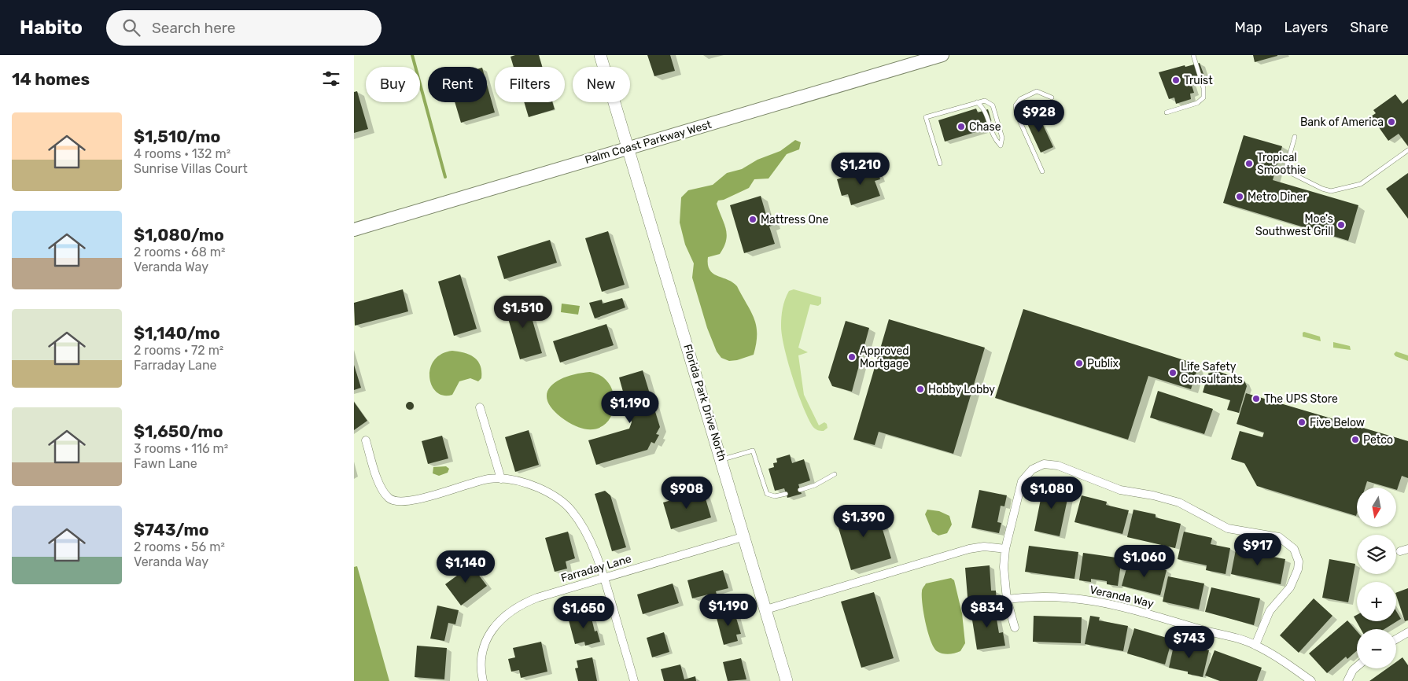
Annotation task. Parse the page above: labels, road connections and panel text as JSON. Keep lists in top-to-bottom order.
{
  "streets": {
    "main road": ["Palm Coast Parkway West"],
    "street": ["Florida Park Drive North", "Farraday Lane", "Veranda Way"]
  },
  "crossings": [
    ["Palm Coast Parkway West", "Florida Park Drive North"],
    ["Florida Park Drive North", "Farraday Lane"]
  ],
  "places": [
    "Truist",
    "Bank of America",
    "Chase",
    "Tropical Smoothie",
    "Metro Diner",
    "Mattress One",
    "Moe's Southwest Grill",
    "Approved Mortgage",
    "Publix",
    "Life Safety Consultants",
    "Hobby Lobby",
    "The UPS Store",
    "Five Below",
    "Petco"
  ],
  "north": "bottom",
  "page": {
    "header": "Habito",
    "search": "Search here",
    "nav": ["Map", "Layers", "Share"],
    "heading": "14 homes",
    "chip": [
      "Buy",
      "Rent",
      "Filters",
      "New"
    ],
    "price": [
      "$928",
      "$1,210",
      "$1,510",
      "$1,190",
      "$908",
      "$1,080",
      "$1,390",
      "$917",
      "$1,060",
      "$1,140",
      "$1,190",
      "$834",
      "$1,650",
      "$743"
    ],
    "list": [
      {
        "name": "$1,510/mo",
        "note": "4 rooms · 132 m² · Sunrise Villas Court"
      },
      {
        "name": "$1,080/mo",
        "note": "2 rooms · 68 m² · Veranda Way"
      },
      {
        "name": "$1,140/mo",
        "note": "2 rooms · 72 m² · Farraday Lane"
      },
      {
        "name": "$1,650/mo",
        "note": "3 rooms · 116 m² · Fawn Lane"
      },
      {
        "name": "$743/mo",
        "note": "2 rooms · 56 m² · Veranda Way"
      }
    ],
    "map_buttons": ["+", "−"]
  }
}
